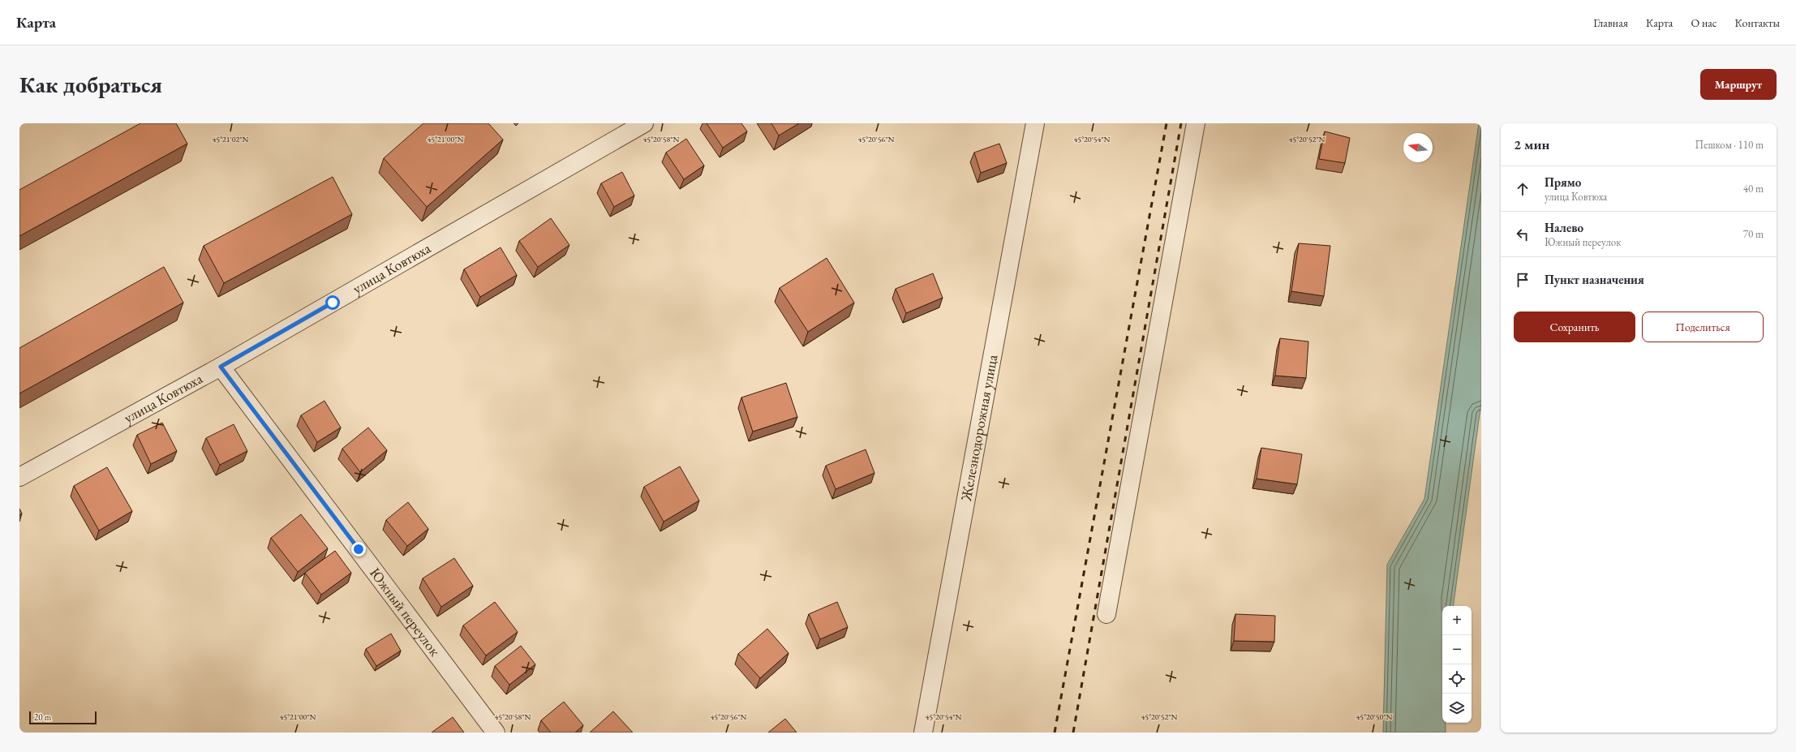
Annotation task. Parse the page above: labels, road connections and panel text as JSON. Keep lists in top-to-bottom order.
{
  "streets": {
    "street": ["улица Ковтюха", "Железнодорожная улица", "Южный переулок"]
  },
  "crossings": [
    ["улица Ковтюха", "Южный переулок"]
  ],
  "scale_bar": "20 m",
  "north": "left",
  "page": {
    "header": "Карта",
    "nav": [
      "Главная",
      "Карта",
      "О нас",
      "Контакты"
    ],
    "buttons": [
      "Маршрут",
      ["Сохранить", "Поделиться"]
    ],
    "title": "Как добраться",
    "heading": ["2 мин", "Пешком · 110 m"],
    "list": [
      ["Прямо", "улица Ковтюха", "40 m"],
      ["Налево", "Южный переулок", "70 m"],
      "Пункт назначения"
    ],
    "map_buttons": ["+", "−"],
    "scale": "20 m"
  },
  "coordinates": [
    "45°21'02\"N",
    "45°21'00\"N",
    "45°20'58\"N",
    "45°20'56\"N",
    "45°20'54\"N",
    "45°20'52\"N",
    "45°20'50\"N"
  ]
}
